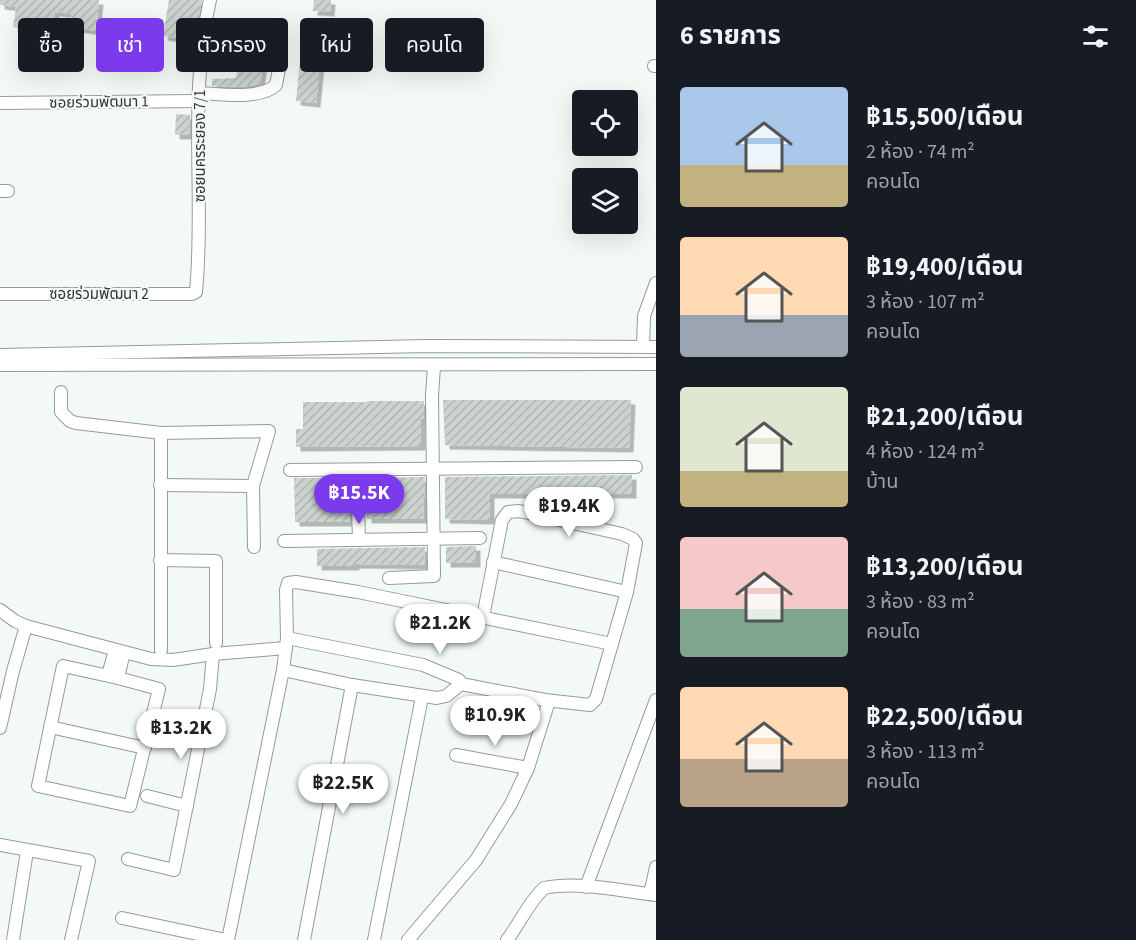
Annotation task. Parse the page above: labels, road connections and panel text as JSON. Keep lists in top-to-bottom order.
{
  "streets": {
    "street": ["ซอยร่วมพัฒนา 1", "ซอยนครระยอง 7/1", "ซอยร่วมพัฒนา 2"]
  },
  "crossings": [
    ["ซอยร่วมพัฒนา 1", "ซอยนครระยอง 7/1"],
    ["ซอยนครระยอง 7/1", "ซอยร่วมพัฒนา 2"]
  ],
  "page": {
    "heading": "6 รายการ",
    "chip": [
      "ซื้อ",
      "เช่า",
      "ตัวกรอง",
      "ใหม่",
      "คอนโด"
    ],
    "list": [
      {
        "name": "฿15,500/เดือน",
        "note": "2 ห้อง · 74 m² · คอนโด"
      },
      {
        "name": "฿19,400/เดือน",
        "note": "3 ห้อง · 107 m² · คอนโด"
      },
      {
        "name": "฿21,200/เดือน",
        "note": "4 ห้อง · 124 m² · บ้าน"
      },
      {
        "name": "฿13,200/เดือน",
        "note": "3 ห้อง · 83 m² · คอนโด"
      },
      {
        "name": "฿22,500/เดือน",
        "note": "3 ห้อง · 113 m² · คอนโด"
      }
    ],
    "price": [
      "฿15.5K",
      "฿19.4K",
      "฿21.2K",
      "฿10.9K",
      "฿13.2K",
      "฿22.5K"
    ]
  }
}
